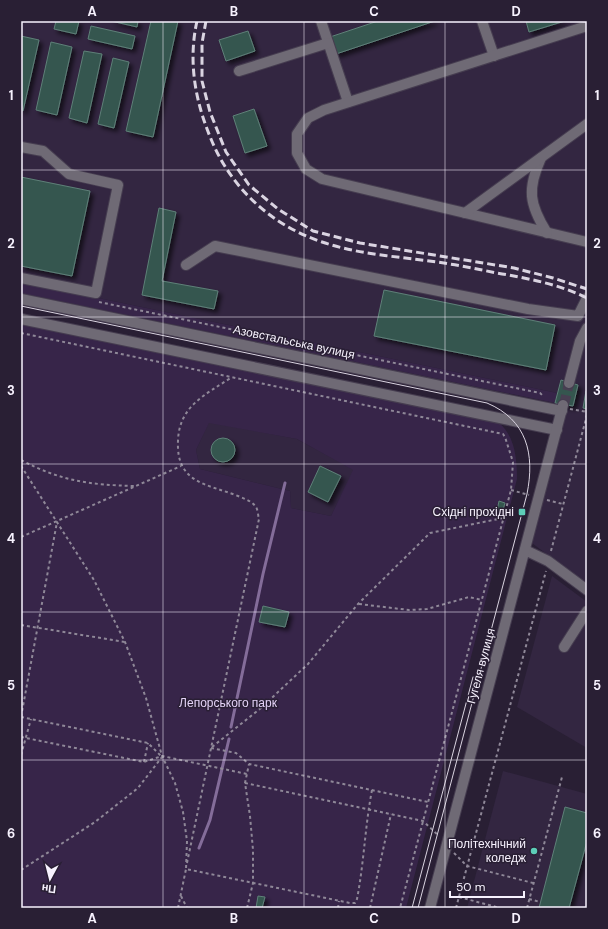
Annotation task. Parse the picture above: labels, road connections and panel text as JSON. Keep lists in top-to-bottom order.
{
  "streets": {
    "street": ["Азовстальська вулиця", "Гугеля вулиця"]
  },
  "crossings": [
    ["Азовстальська вулиця", "Гугеля вулиця"]
  ],
  "parks": ["Лепорського парк"],
  "places": {
    "transit": ["Східні прохідні"],
    "other": ["Політехнічний коледж"]
  },
  "scale_bar": "50 m",
  "north": "bottom",
  "grid": {
    "columns": [
      "A",
      "B",
      "C",
      "D"
    ],
    "rows": [
      "1",
      "2",
      "3",
      "4",
      "5",
      "6"
    ]
  }
}
